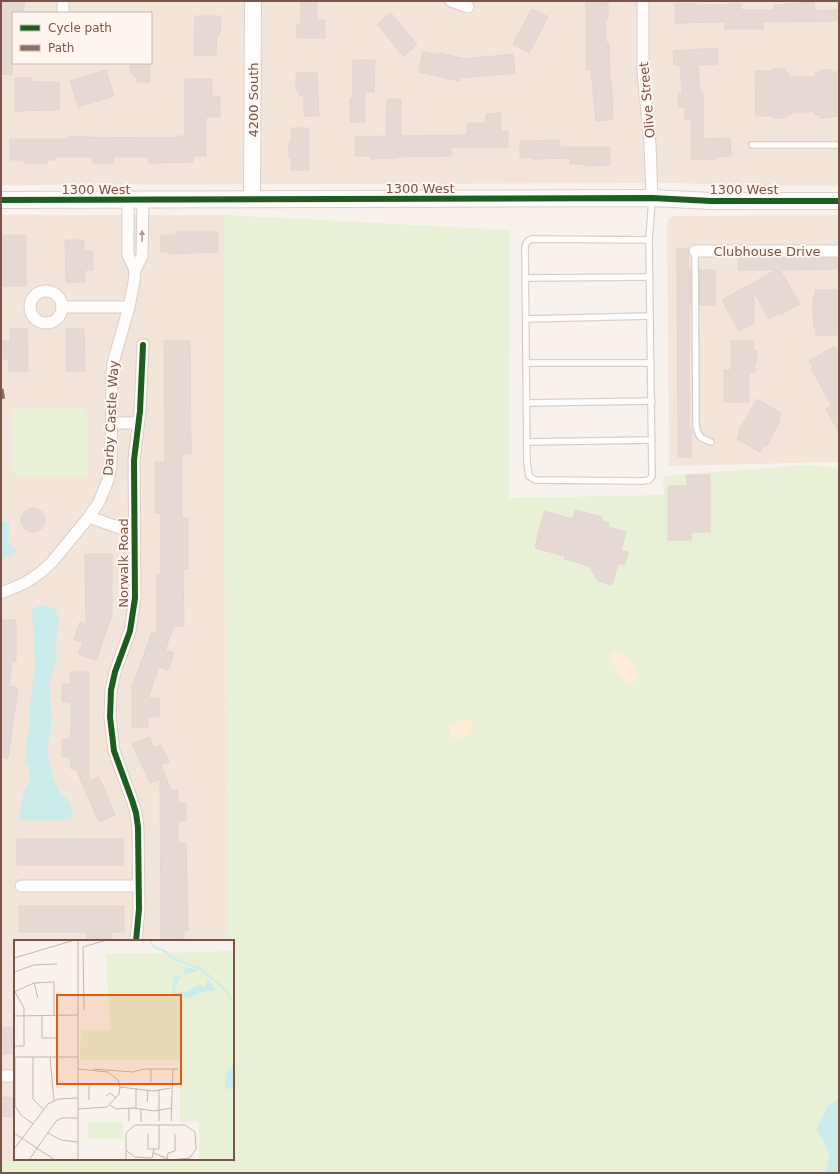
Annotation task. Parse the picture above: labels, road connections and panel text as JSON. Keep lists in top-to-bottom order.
{
  "streets": {
    "street": [
      "4200 South",
      "Olive Street",
      "1300 West",
      "Clubhouse Drive",
      "Darby Castle Way",
      "Norwalk Road"
    ]
  },
  "crossings": [
    ["4200 South", "1300 West"],
    ["Olive Street", "1300 West"],
    ["1300 West", "Darby Castle Way"],
    ["Darby Castle Way", "Norwalk Road"]
  ],
  "legend": ["Cycle path", "Path"]
}
